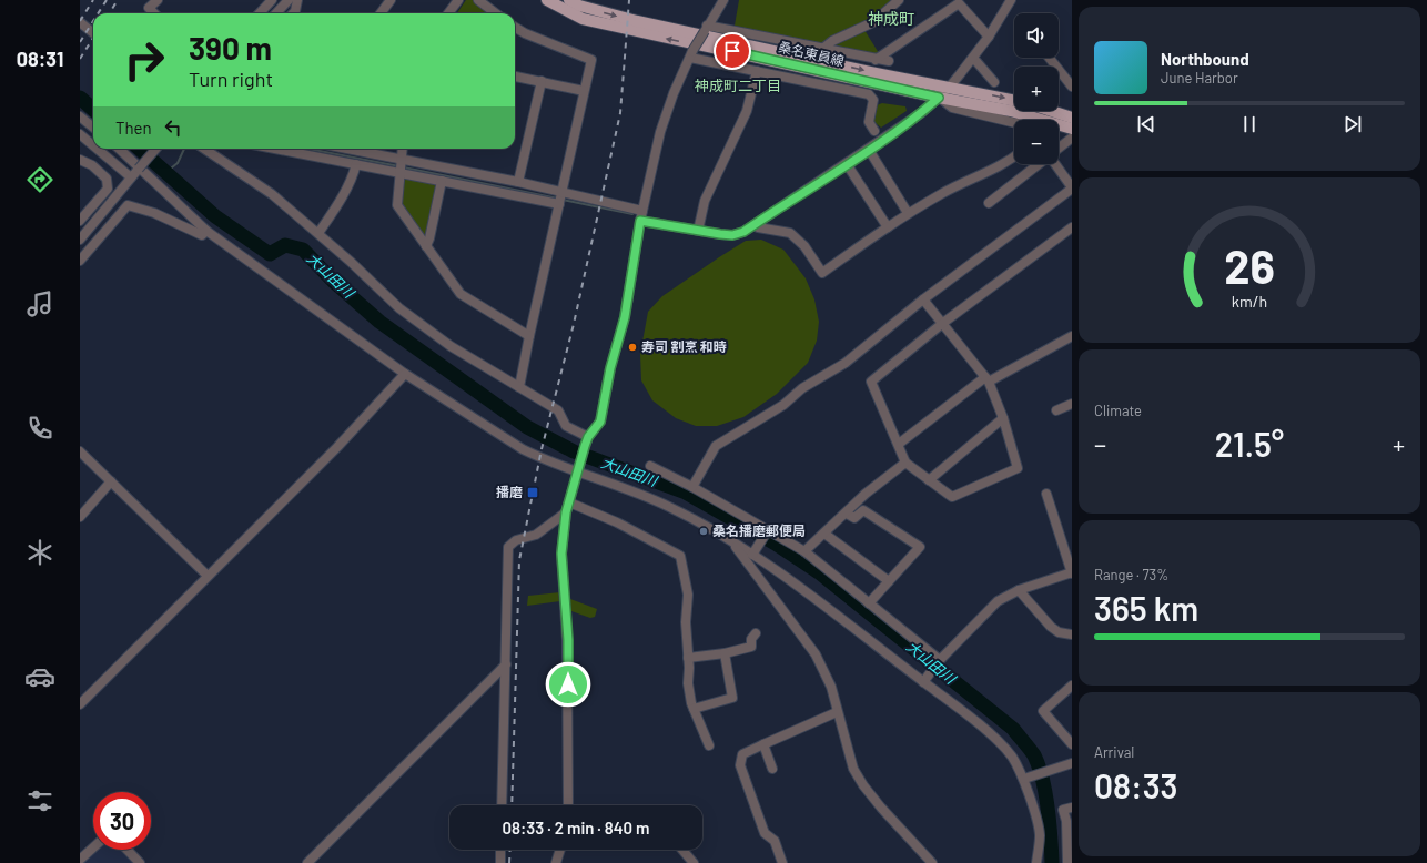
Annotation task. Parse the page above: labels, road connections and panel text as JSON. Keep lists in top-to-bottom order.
{
  "streets": {
    "main road": ["桑名東員線"]
  },
  "districts": ["神成町", "神成町二丁目"],
  "water": ["大山田川"],
  "places": {
    "other": ["寿司 割烹 和時", "桑名播磨郵便局"],
    "transit": ["播磨"]
  },
  "page": {
    "tabs": "08:31",
    "map_buttons": ["+", "−"],
    "turn": ["390 m", "Turn right"],
    "song": ["Northbound", "June Harbor"],
    "then": "Then",
    "tile": [
      "Climate",
      ["Range · 73%", "365 km"],
      ["Arrival", "08:33"]
    ],
    "heat": ["−", "21.5°", "+"],
    "limit": "30",
    "trip": "08:33 · 2 min · 840 m",
    "gauge": ["26", "km/h"]
  }
}
